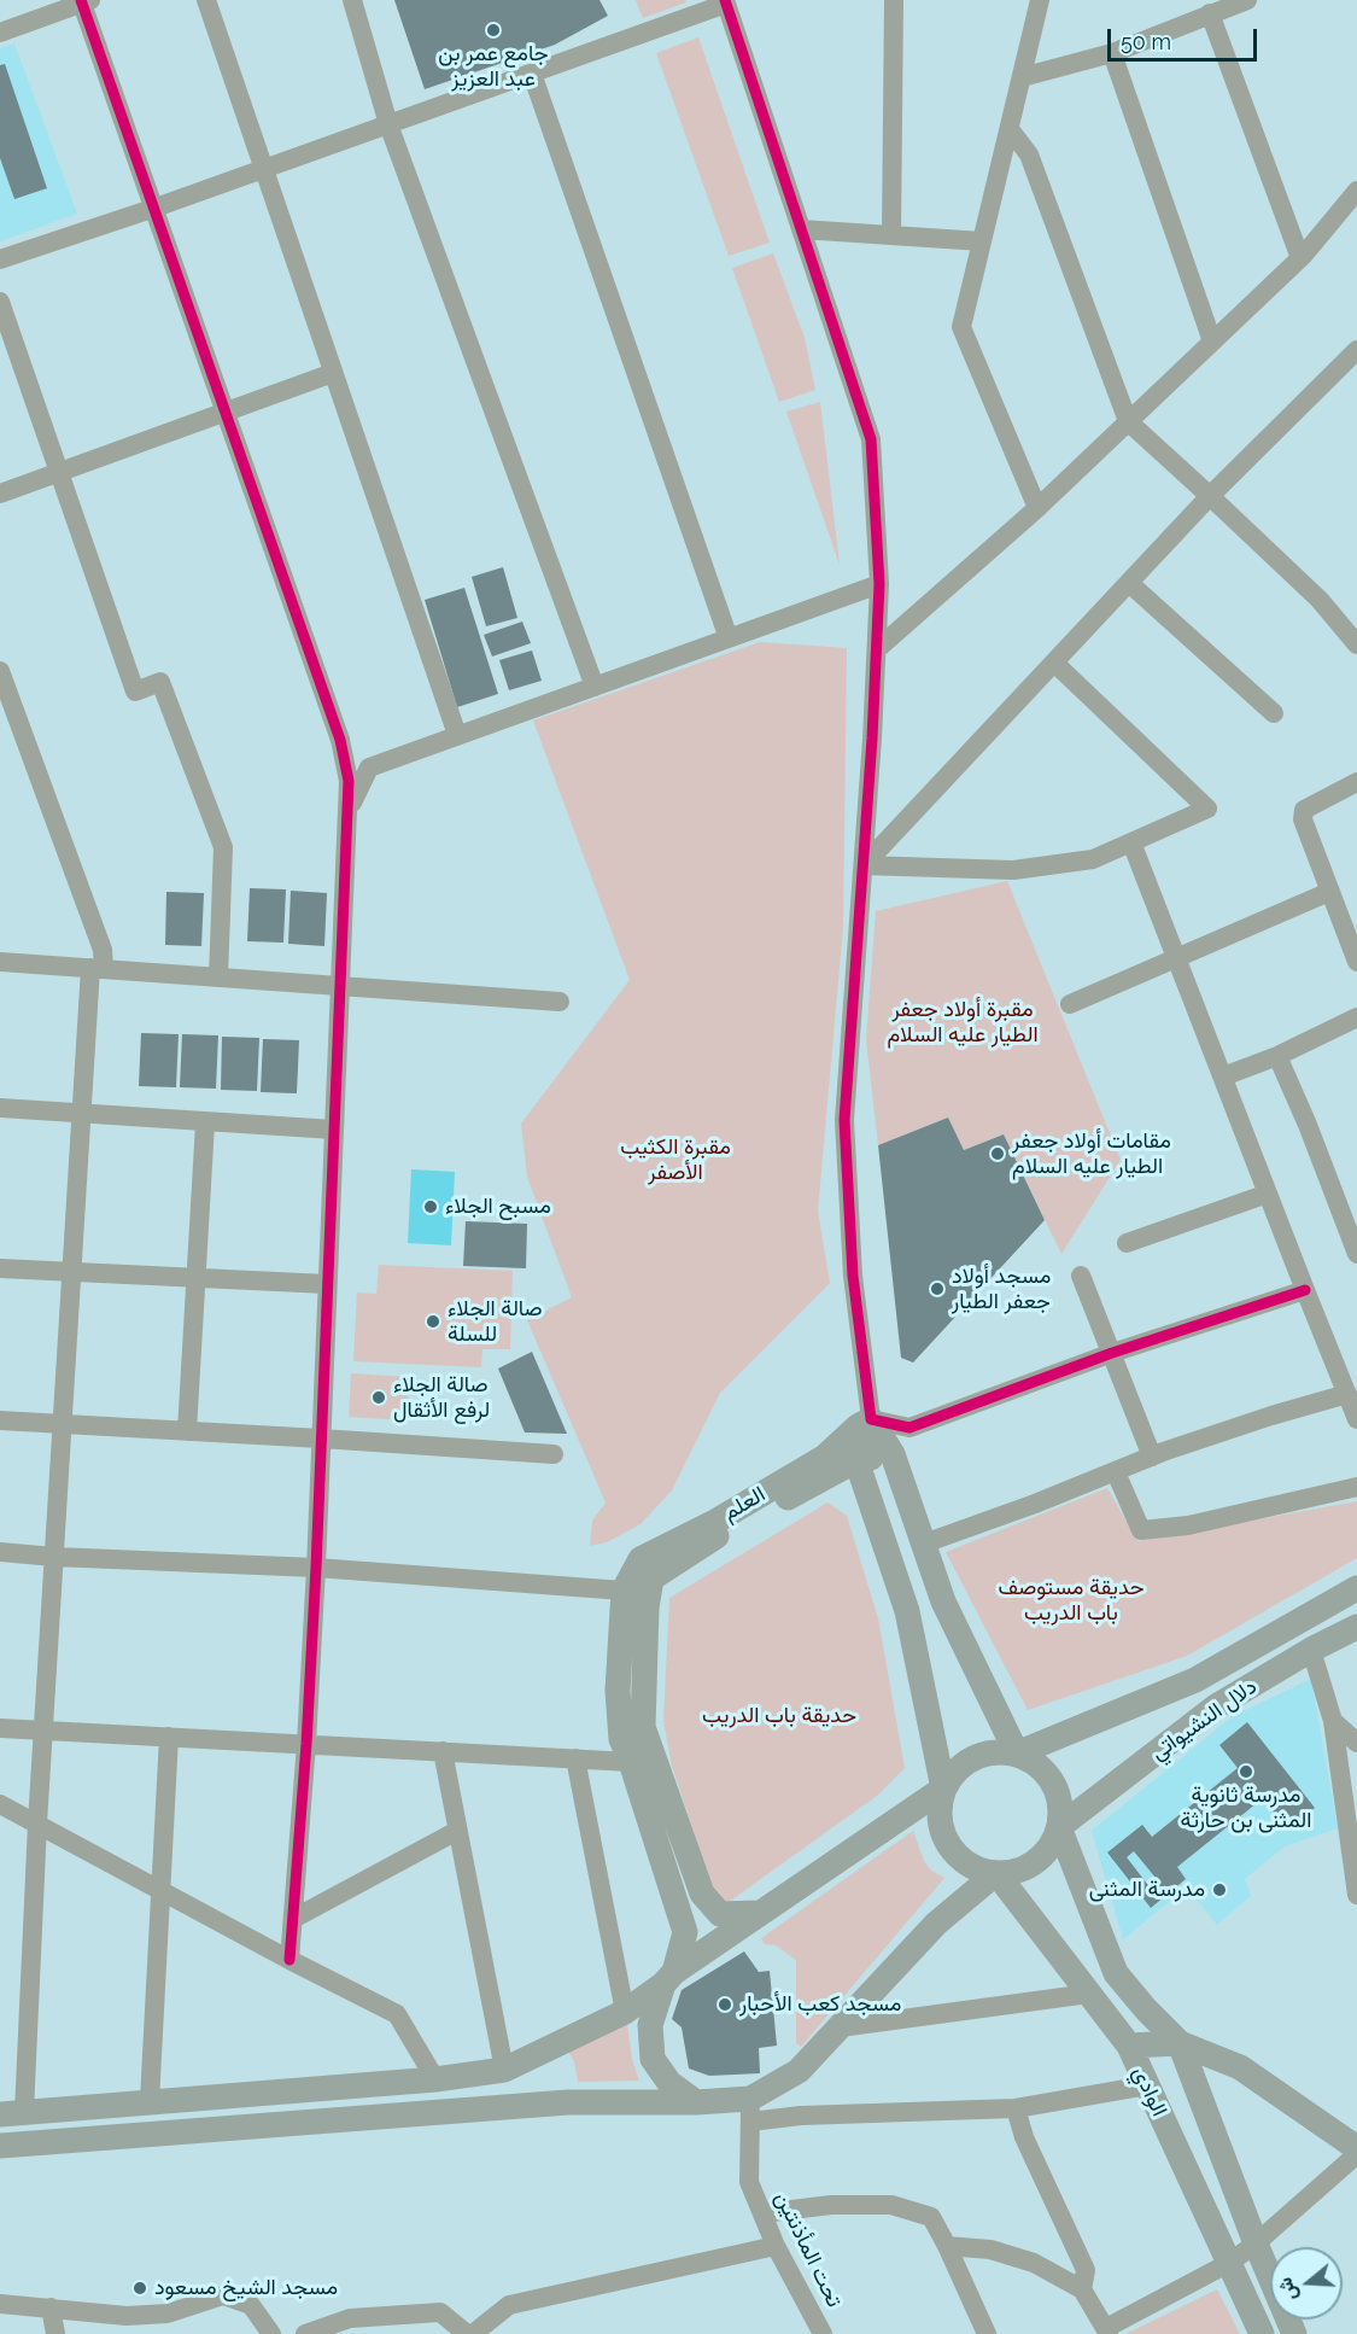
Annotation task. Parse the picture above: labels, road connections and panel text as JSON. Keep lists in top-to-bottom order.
{
  "streets": {
    "main road": ["العلم", "دلال النشيواتي", "الوادي"],
    "street": ["تحت المأذنتين"]
  },
  "crossings": [
    ["دلال النشيواتي", "الوادي"]
  ],
  "parks": [
    "مقبرة أولاد جعفر الطيار عليه السلام",
    "مقبرة الكثيب الأصفر",
    "حديقة مستوصف باب الدريب",
    "حديقة باب الدريب"
  ],
  "places": [
    "جامع عمر بن عبد العزيز",
    "مقامات أولاد جعفر الطيار عليه السلام",
    "مسبح الجلاء",
    "مسجد أولاد جعفر الطيار",
    "صالة الجلاء للسلة",
    "صالة الجلاء لرفع الأثقال",
    "مدرسة ثانوية المثنى بن حارثة",
    "مدرسة المثنى",
    "مسجد كعب الأحبار",
    "مسجد الشيخ مسعود"
  ],
  "scale_bar": "50 m",
  "north": "left"
}
